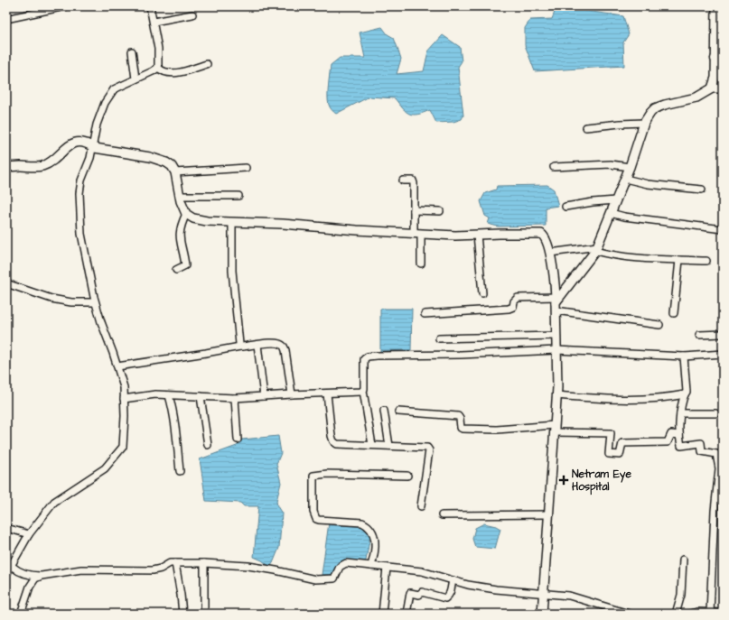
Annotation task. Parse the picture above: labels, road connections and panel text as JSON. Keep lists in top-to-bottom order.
{
  "places": {
    "health": ["Netram Eye Hospital"]
  }
}
